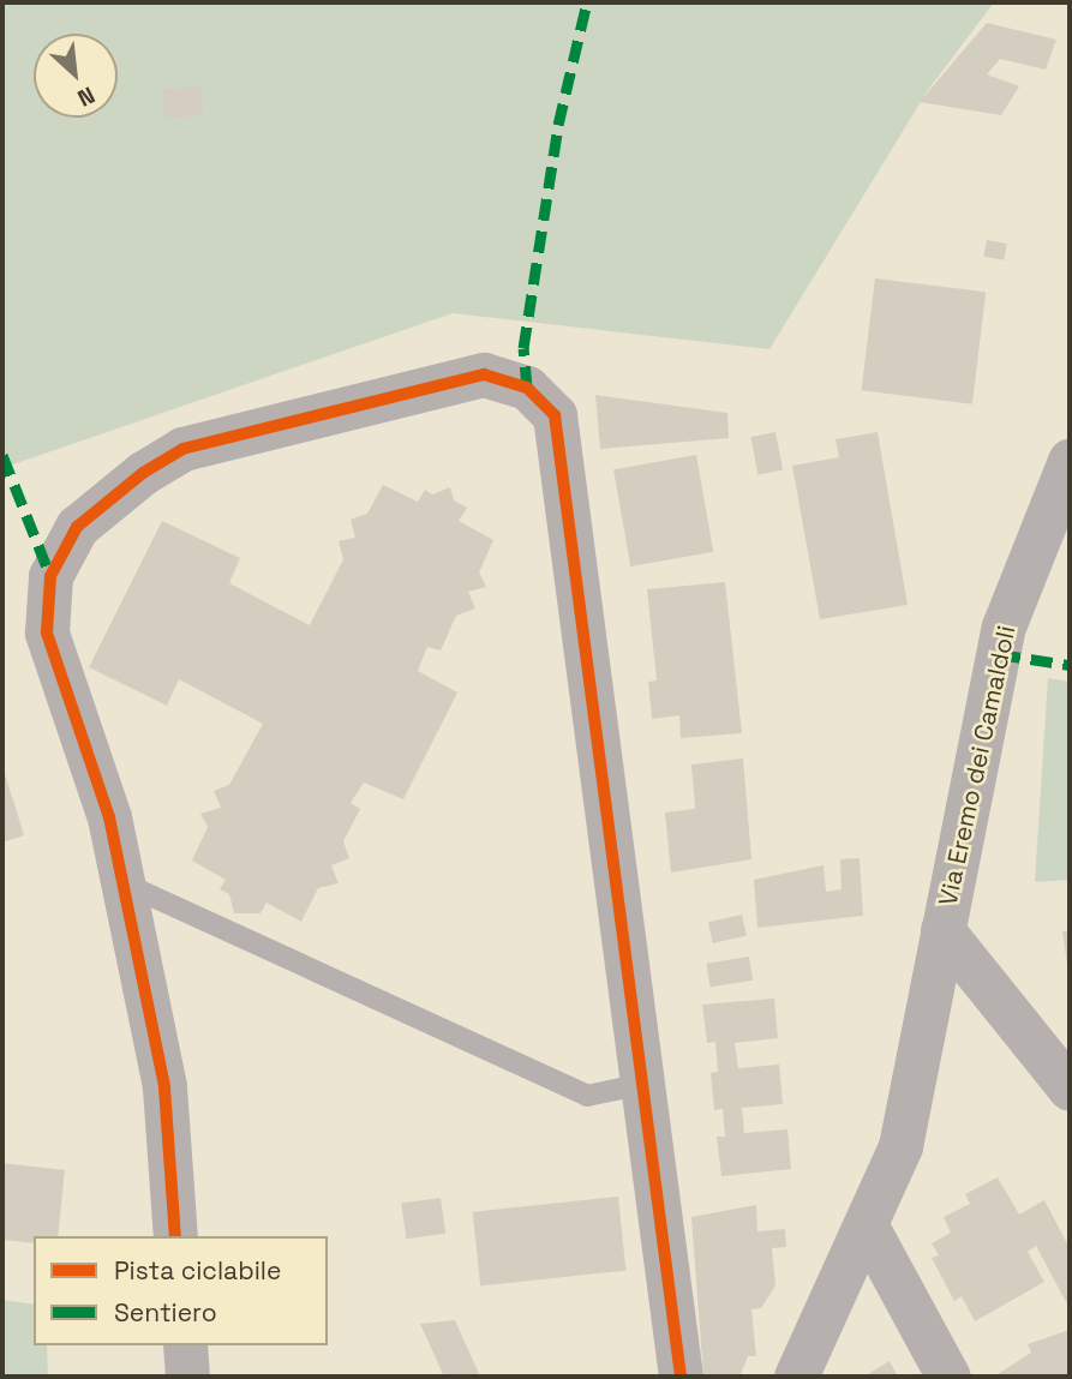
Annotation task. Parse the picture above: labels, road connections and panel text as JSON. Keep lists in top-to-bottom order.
{
  "streets": {
    "street": ["Via Eremo dei Camaldoli"]
  },
  "legend": ["Pista ciclabile", "Sentiero"],
  "north": "bottom right"
}
